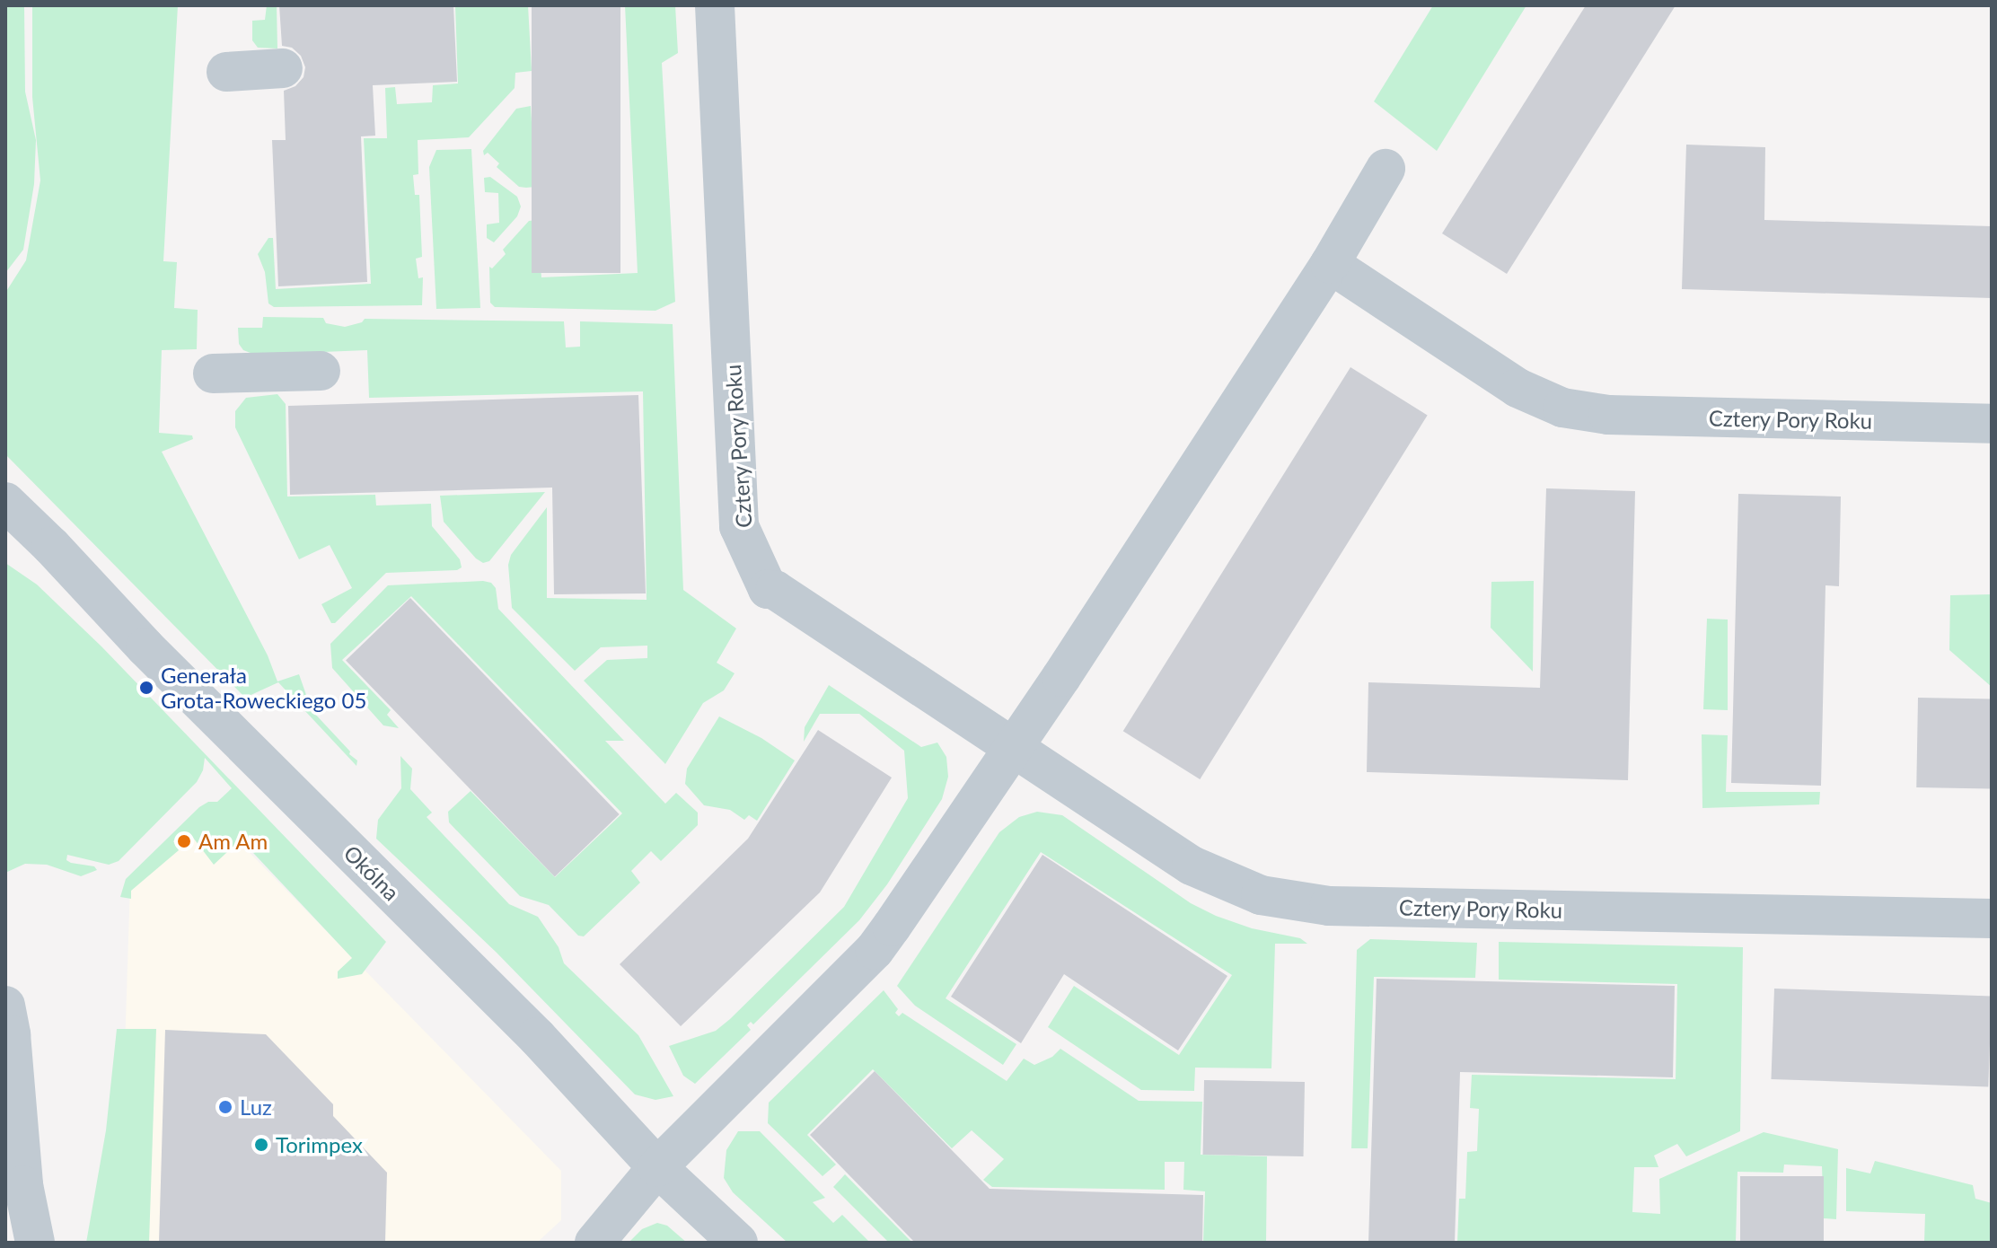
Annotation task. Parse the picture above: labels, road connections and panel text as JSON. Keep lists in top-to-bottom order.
{
  "streets": {
    "street": ["Cztery Pory Roku", "Okólna"]
  },
  "places": [
    "Generała Grota-Roweckiego 05",
    "Am Am",
    "Luz",
    "Torimpex"
  ]
}
